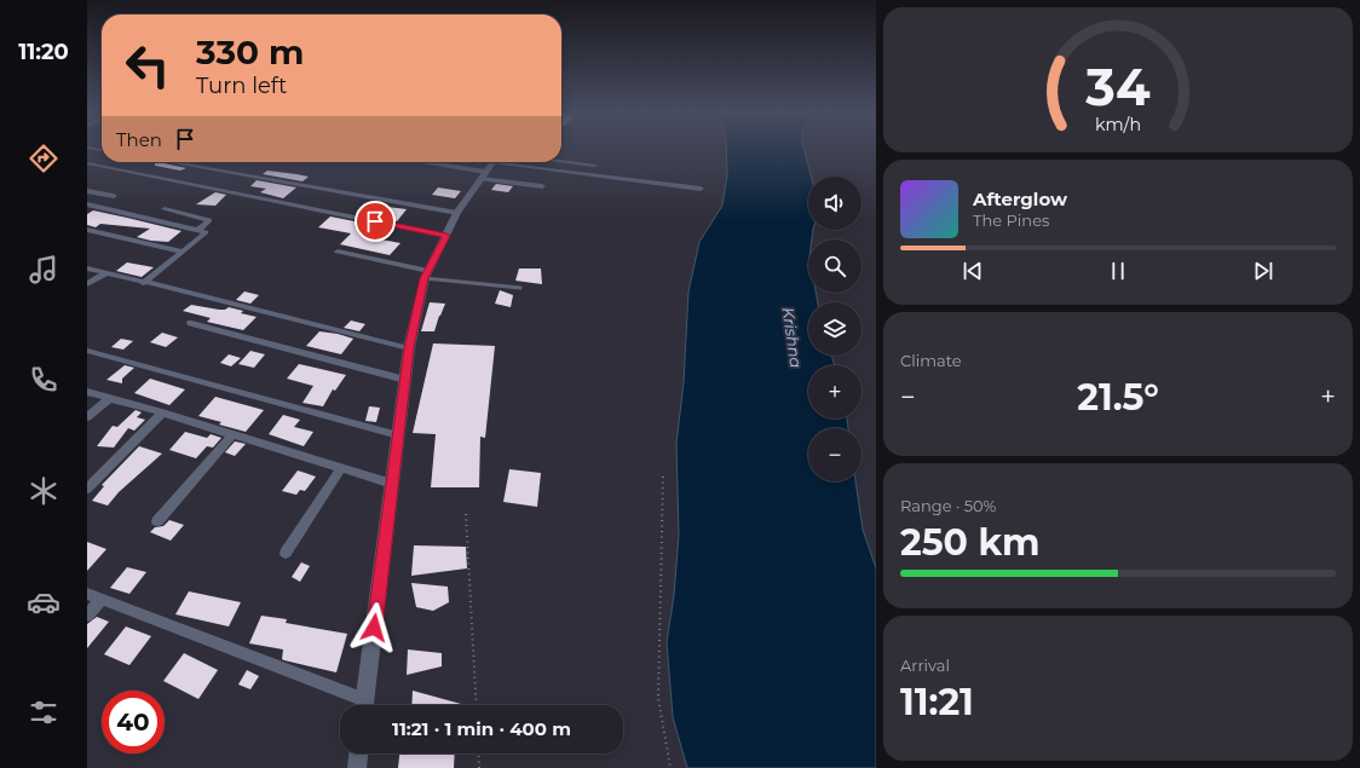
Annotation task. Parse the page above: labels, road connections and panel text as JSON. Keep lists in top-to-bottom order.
{
  "water": ["Krishna"],
  "page": {
    "tabs": "11:20",
    "turn": ["330 m", "Turn left"],
    "then": "Then",
    "map_buttons": ["+", "−"],
    "song": ["Afterglow", "The Pines"],
    "tile": [
      "Climate",
      ["Range · 50%", "250 km"],
      ["Arrival", "11:21"]
    ],
    "heat": ["−", "21.5°", "+"],
    "limit": "40",
    "trip": "11:21 · 1 min · 400 m",
    "gauge": ["34", "km/h"]
  }
}
